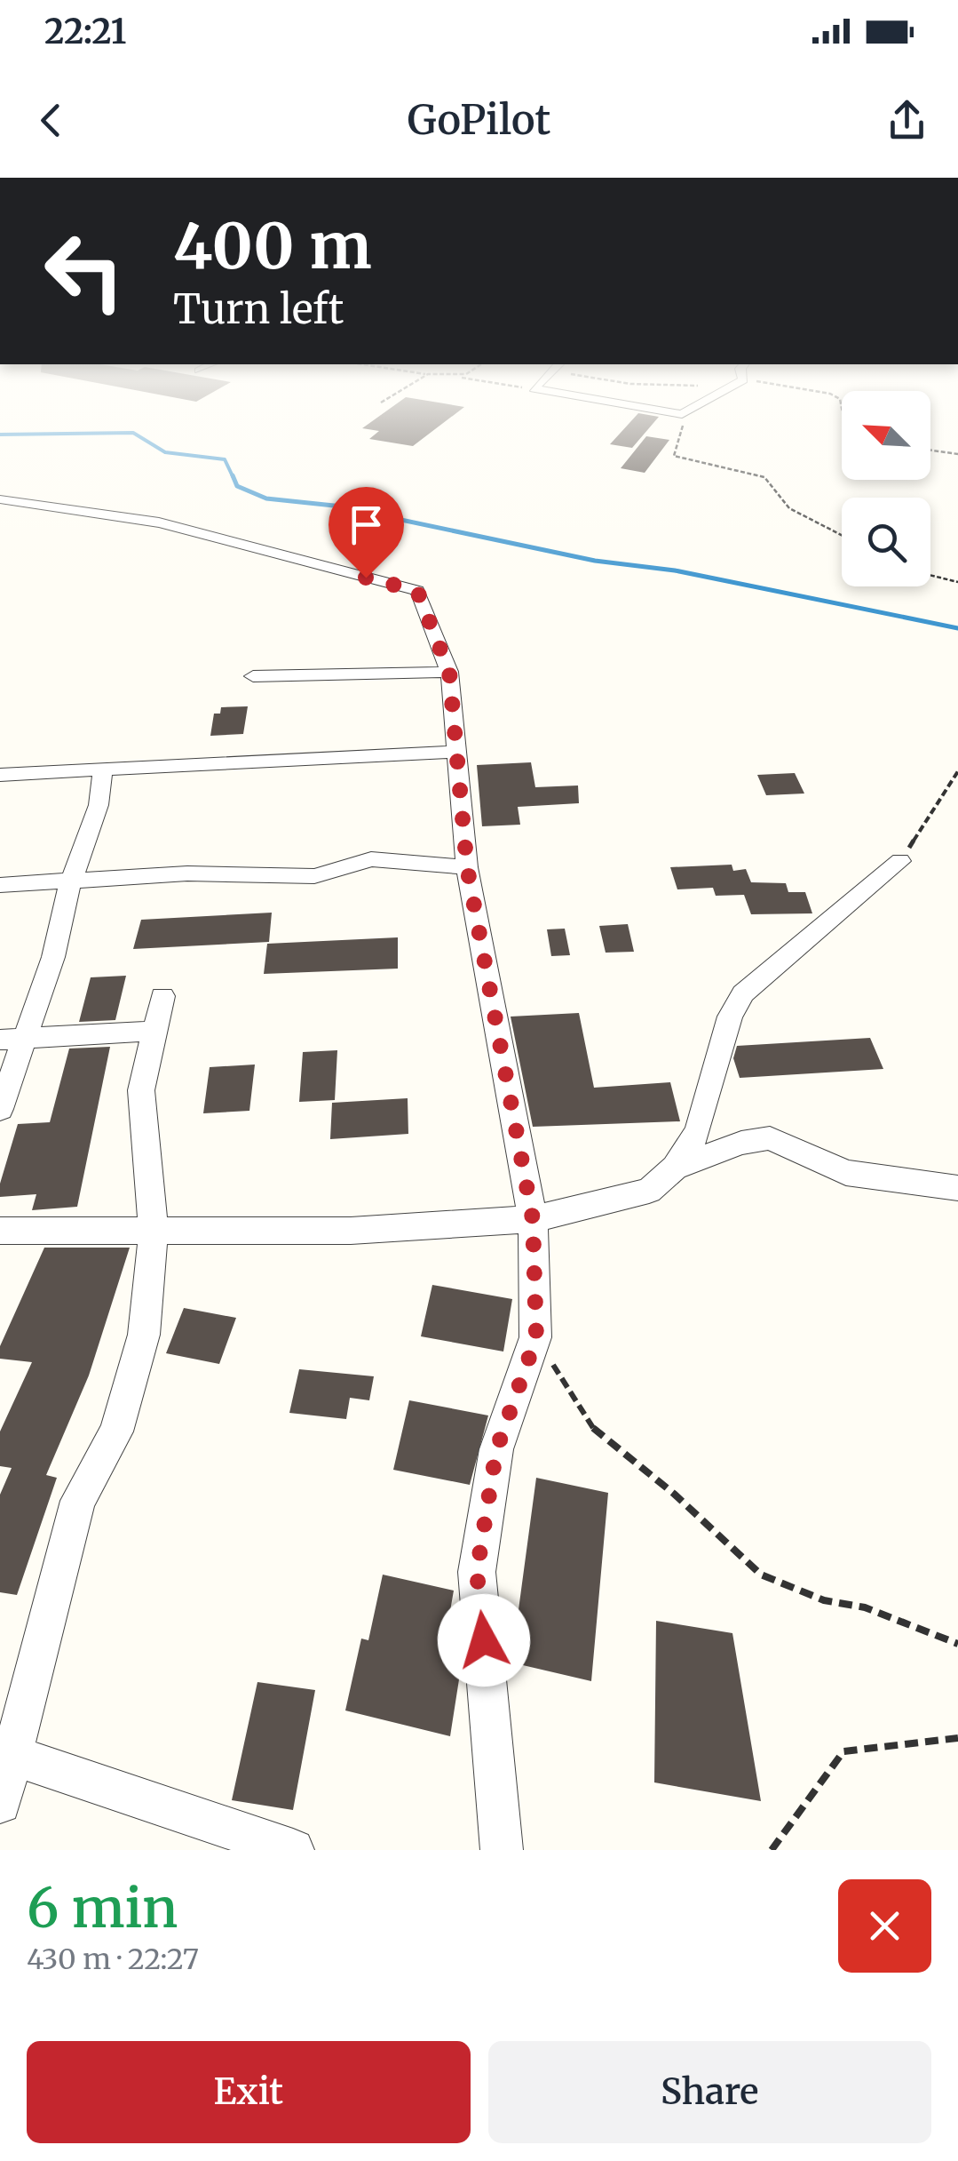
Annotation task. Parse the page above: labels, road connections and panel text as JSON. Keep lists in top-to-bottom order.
{
  "north": "top left",
  "page": {
    "status": "22:21",
    "header": "GoPilot",
    "turn": ["400 m", "Turn left"],
    "heading": ["6 min", "430 m · 22:27"],
    "buttons": ["Exit", "Share"]
  }
}
